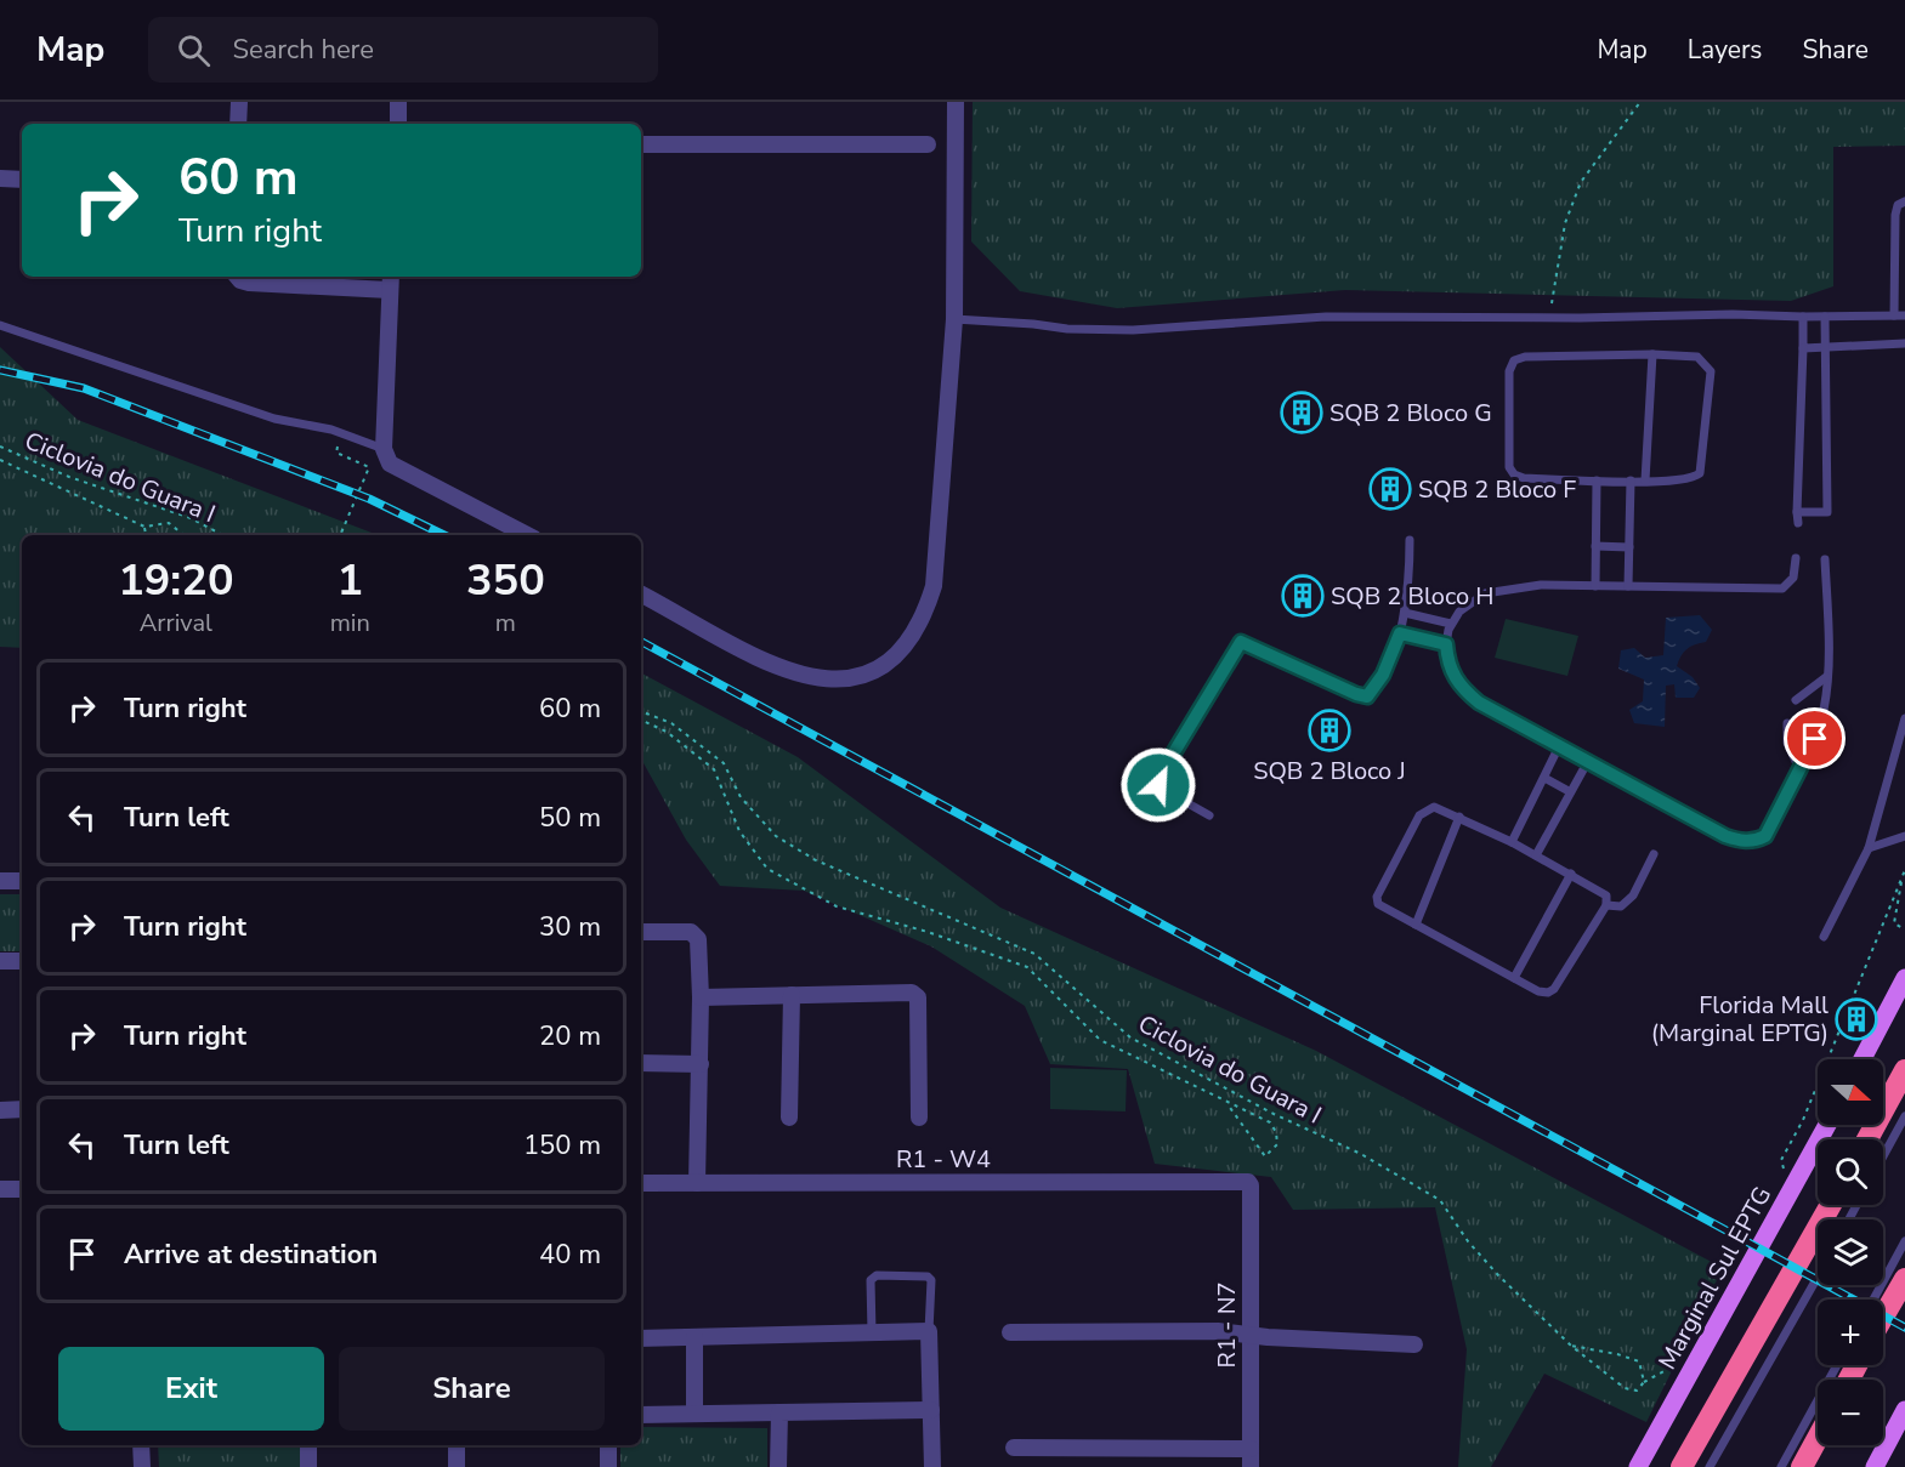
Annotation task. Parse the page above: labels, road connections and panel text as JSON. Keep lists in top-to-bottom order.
{
  "streets": {
    "main road": ["Marginal Sul EPTG"],
    "street": ["R1 - W4", "R1 - N7"],
    "path": ["Ciclovia do Guara I"]
  },
  "crossings": [
    ["R1 - W4", "R1 - N7"]
  ],
  "places": {
    "building": [
      "SQB 2 Bloco G",
      "SQB 2 Bloco F",
      "SQB 2 Bloco H",
      "SQB 2 Bloco J",
      "Florida Mall (Marginal EPTG)"
    ]
  },
  "north": "right",
  "page": {
    "header": "Map",
    "search": "Search here",
    "nav": ["Map", "Layers", "Share"],
    "turn": ["60 m", "Turn right"],
    "eta": [
      "19:20",
      "Arrival",
      "1",
      "min",
      "350",
      "m"
    ],
    "list": [
      {
        "name": "Turn right",
        "value": "60 m"
      },
      {
        "name": "Turn left",
        "value": "50 m"
      },
      {
        "name": "Turn right",
        "value": "30 m"
      },
      {
        "name": "Turn right",
        "value": "20 m"
      },
      {
        "name": "Turn left",
        "value": "150 m"
      },
      {
        "name": "Arrive at destination",
        "value": "40 m"
      }
    ],
    "map_buttons": ["+", "−"],
    "buttons": ["Exit", "Share"]
  }
}
